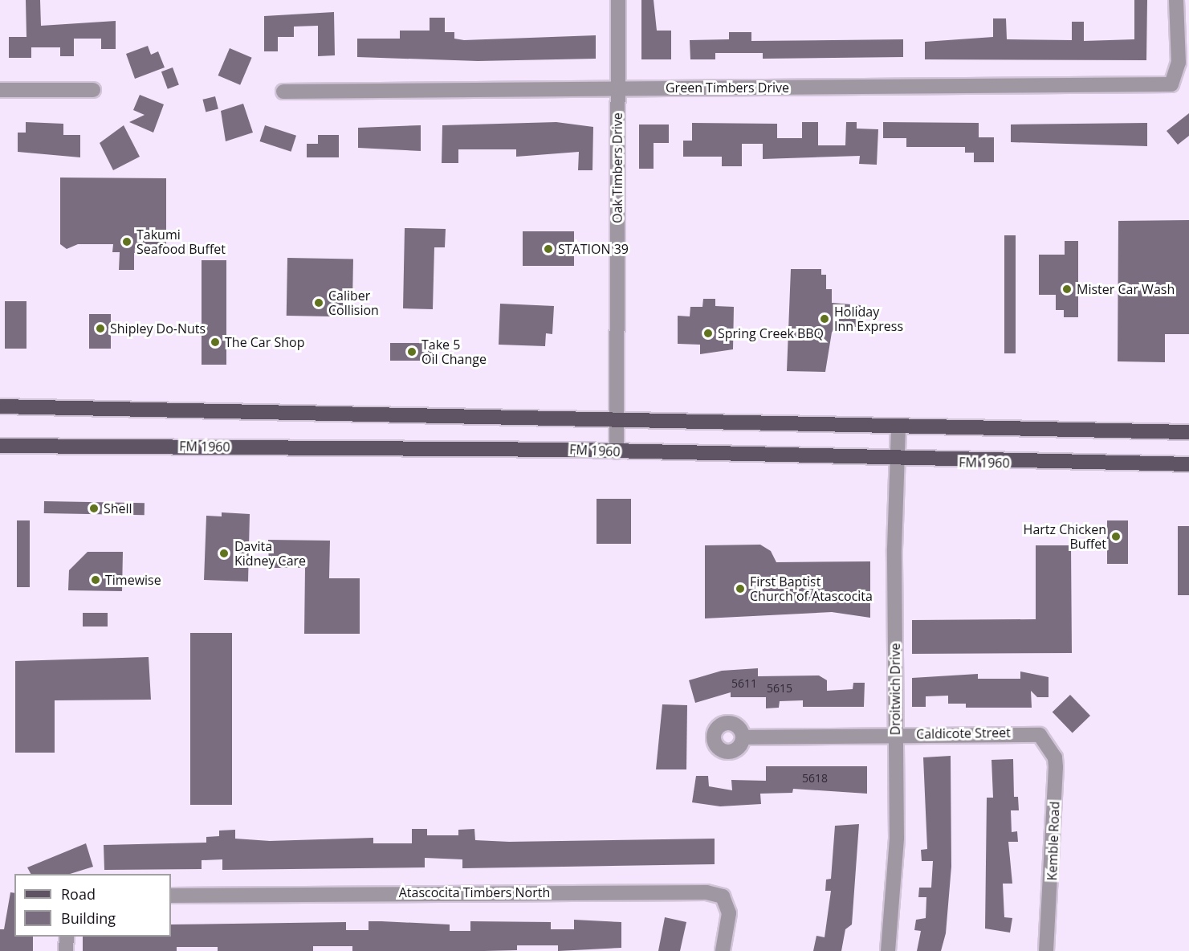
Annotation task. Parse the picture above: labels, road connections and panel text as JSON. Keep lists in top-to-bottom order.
{
  "streets": {
    "main road": ["FM 1960"],
    "street": [
      "Green Timbers Drive",
      "Oak Timbers Drive",
      "Droitwich Drive",
      "Caldicote Street",
      "Kemble Road",
      "Atascocita Timbers North"
    ]
  },
  "crossings": [
    ["Green Timbers Drive", "Oak Timbers Drive"],
    ["Oak Timbers Drive", "FM 1960"],
    ["FM 1960", "Droitwich Drive"],
    ["Droitwich Drive", "Caldicote Street"],
    ["Caldicote Street", "Kemble Road"]
  ],
  "places": [
    "Takumi Seafood Buffet",
    "STATION 39",
    "Mister Car Wash",
    "Caliber Collision",
    "Holiday Inn Express",
    "Shipley Do-Nuts",
    "Spring Creek BBQ",
    "The Car Shop",
    "Take 5 Oil Change",
    "Shell",
    "Hartz Chicken Buffet",
    "Davita Kidney Care",
    "Timewise",
    "First Baptist Church of Atascocita"
  ],
  "house_numbers": ["5611", "5615", "5618"],
  "legend": ["Road", "Building"]
}
